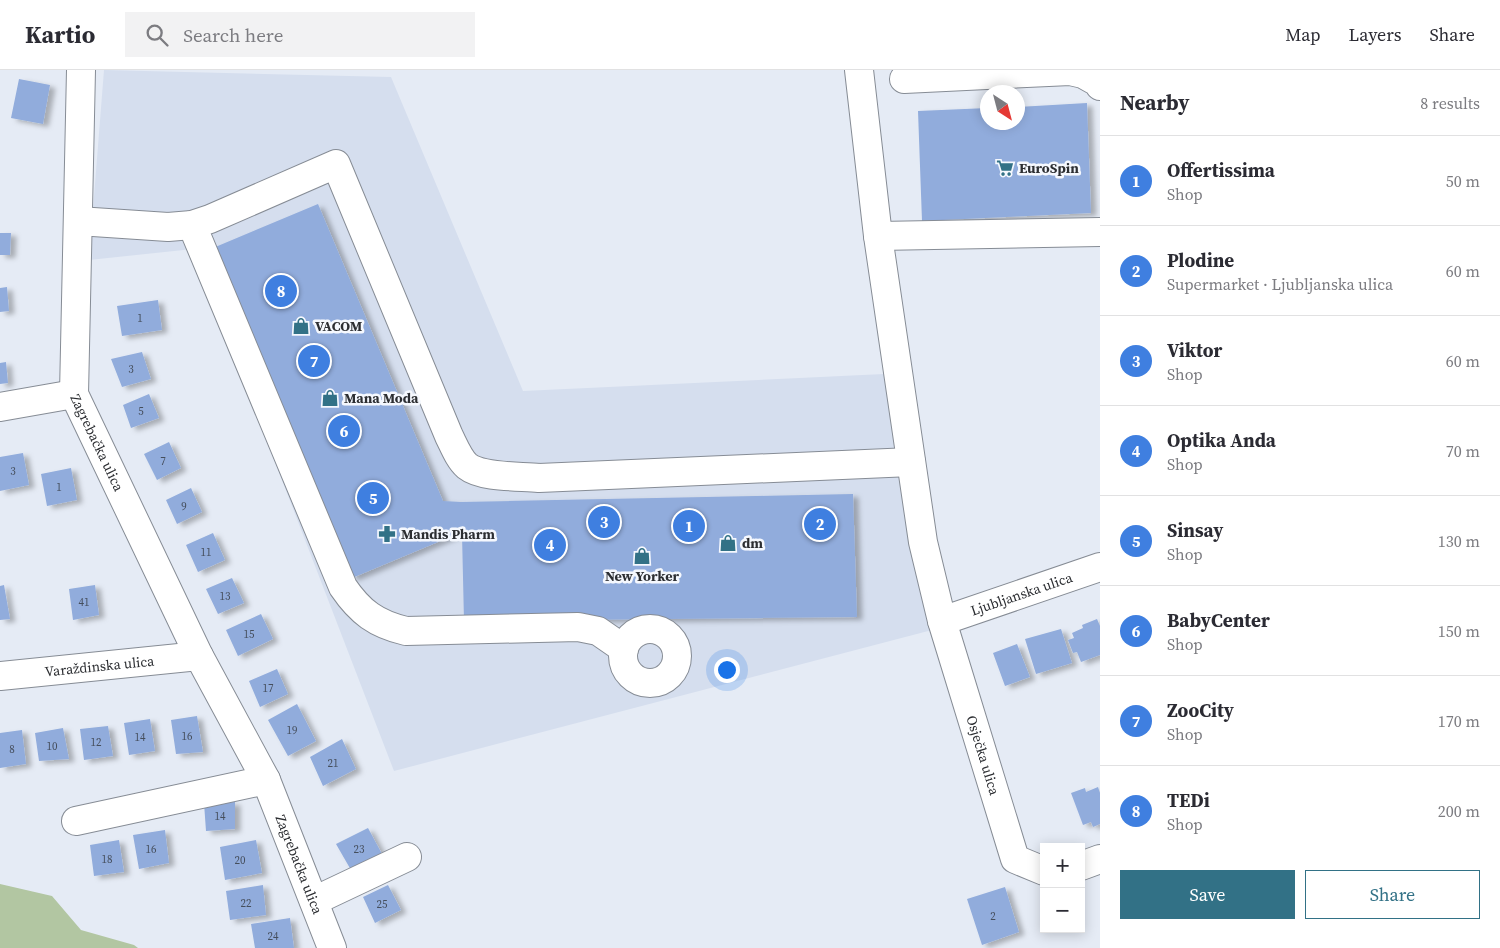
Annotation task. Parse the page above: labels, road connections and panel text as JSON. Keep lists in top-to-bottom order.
{
  "streets": {
    "street": [
      "Zagrebačka ulica",
      "Ljubljanska ulica",
      "Varaždinska ulica",
      "Osječka ulica"
    ]
  },
  "crossings": [
    ["Zagrebačka ulica", "Varaždinska ulica"],
    ["Ljubljanska ulica", "Osječka ulica"]
  ],
  "places": {
    "supermarket": ["EuroSpin"],
    "shop": [
      "VACOM",
      "Mana Moda",
      "dm",
      "New Yorker"
    ],
    "pharmacy": ["Mandis Pharm"]
  },
  "house_numbers": [
    "1",
    "3",
    "5",
    "7",
    "3",
    "1",
    "9",
    "11",
    "13",
    "41",
    "15",
    "17",
    "19",
    "16",
    "14",
    "12",
    "10",
    "8",
    "21",
    "14",
    "16",
    "23",
    "18",
    "20",
    "22",
    "25",
    "2",
    "24"
  ],
  "north": "bottom right",
  "page": {
    "header": "Kartio",
    "search": "Search here",
    "nav": ["Map", "Layers", "Share"],
    "heading": ["Nearby", "8 results"],
    "list": [
      {
        "mark": "1",
        "name": "Offertissima",
        "note": "Shop",
        "value": "50 m"
      },
      {
        "mark": "2",
        "name": "Plodine",
        "note": "Supermarket · Ljubljanska ulica",
        "value": "60 m"
      },
      {
        "mark": "3",
        "name": "Viktor",
        "note": "Shop",
        "value": "60 m"
      },
      {
        "mark": "4",
        "name": "Optika Anda",
        "note": "Shop",
        "value": "70 m"
      },
      {
        "mark": "5",
        "name": "Sinsay",
        "note": "Shop",
        "value": "130 m"
      },
      {
        "mark": "6",
        "name": "BabyCenter",
        "note": "Shop",
        "value": "150 m"
      },
      {
        "mark": "7",
        "name": "ZooCity",
        "note": "Shop",
        "value": "170 m"
      },
      {
        "mark": "8",
        "name": "TEDi",
        "note": "Shop",
        "value": "200 m"
      }
    ],
    "pins": [
      "8",
      "7",
      "6",
      "5",
      "3",
      "2",
      "1",
      "4"
    ],
    "map_buttons": ["+", "−"],
    "buttons": ["Save", "Share"]
  }
}
